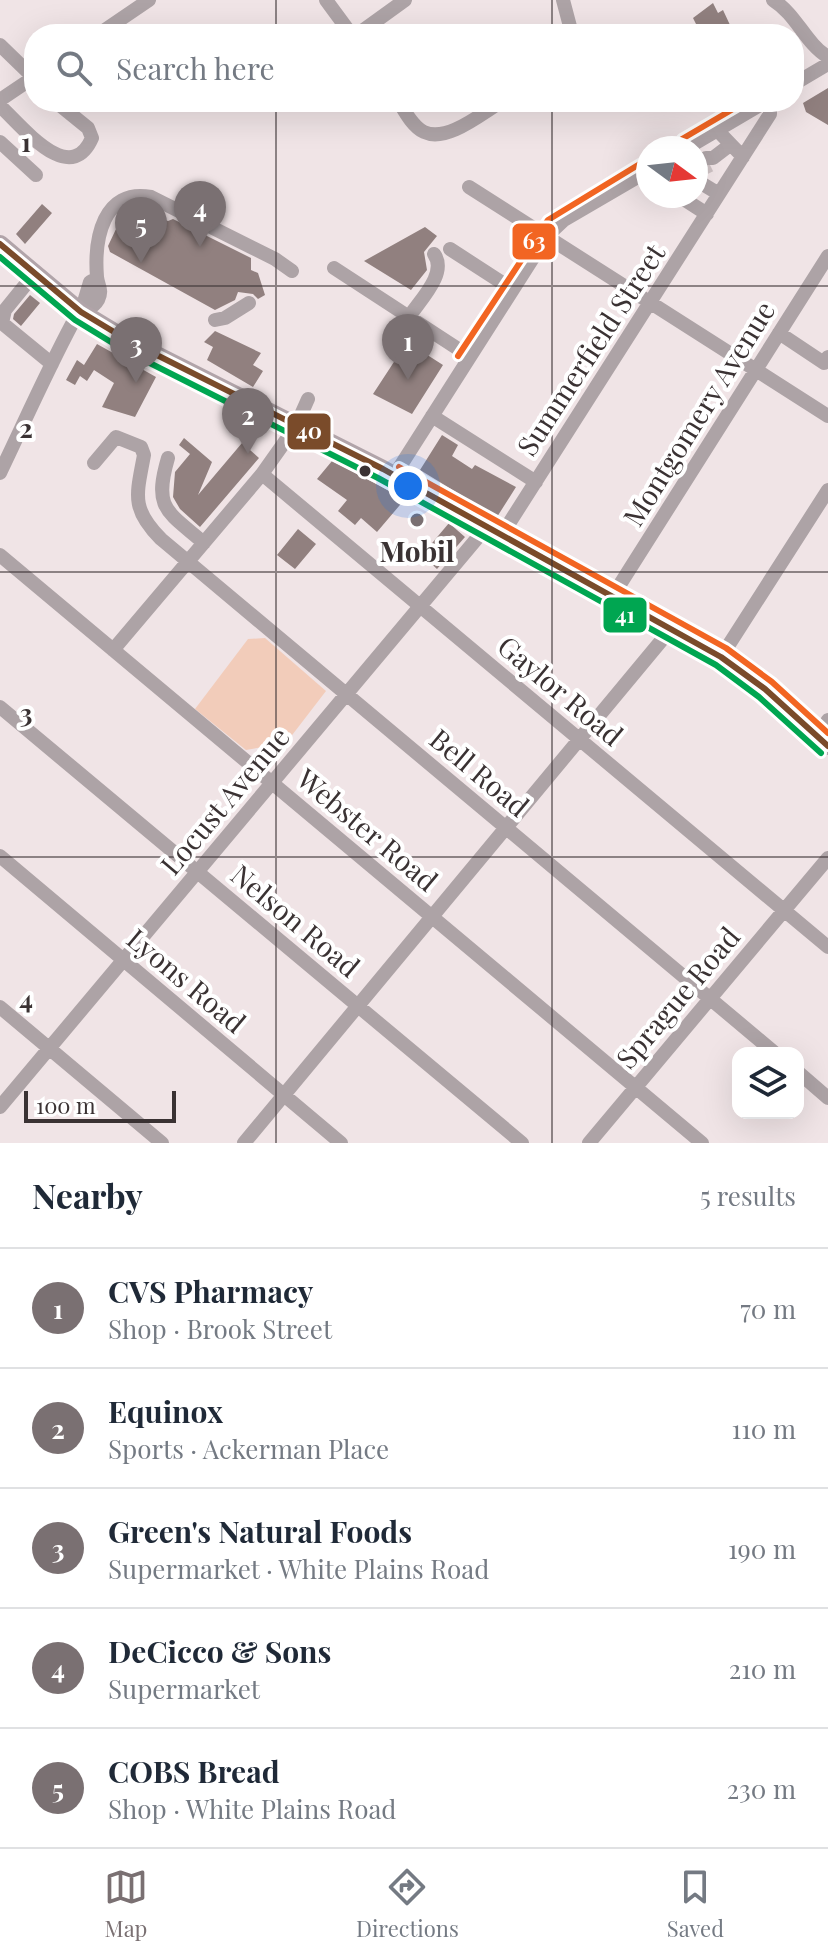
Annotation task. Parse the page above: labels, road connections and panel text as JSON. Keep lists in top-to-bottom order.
{
  "streets": {
    "street": [
      "Summerfield Street",
      "Montgomery Avenue",
      "Gaylor Road",
      "Bell Road",
      "Locust Avenue",
      "Webster Road",
      "Nelson Road",
      "Lyons Road",
      "Sprague Road"
    ]
  },
  "crossings": [
    ["Summerfield Street", "Locust Avenue"],
    ["Gaylor Road", "Locust Avenue"],
    ["Gaylor Road", "Sprague Road"],
    ["Bell Road", "Locust Avenue"],
    ["Bell Road", "Sprague Road"],
    ["Locust Avenue", "Webster Road"],
    ["Locust Avenue", "Nelson Road"],
    ["Locust Avenue", "Lyons Road"],
    ["Webster Road", "Sprague Road"]
  ],
  "places": ["Mobil"],
  "lines": ["transit line 63", "transit line 40", "transit line 41"],
  "scale_bar": "100 m",
  "north": "right",
  "page": {
    "search": "Search here",
    "pins": [
      "4",
      "5",
      "1",
      "3",
      "2"
    ],
    "scale": "100 m",
    "heading": ["Nearby", "5 results"],
    "list": [
      {
        "mark": "1",
        "name": "CVS Pharmacy",
        "note": "Shop · Brook Street",
        "value": "70 m"
      },
      {
        "mark": "2",
        "name": "Equinox",
        "note": "Sports · Ackerman Place",
        "value": "110 m"
      },
      {
        "mark": "3",
        "name": "Green's Natural Foods",
        "note": "Supermarket · White Plains Road",
        "value": "190 m"
      },
      {
        "mark": "4",
        "name": "DeCicco & Sons",
        "note": "Supermarket",
        "value": "210 m"
      },
      {
        "mark": "5",
        "name": "COBS Bread",
        "note": "Shop · White Plains Road",
        "value": "230 m"
      }
    ],
    "nav": ["Map", "Directions", "Saved"]
  },
  "grid": {
    "rows": [
      "1",
      "2",
      "3",
      "4"
    ]
  }
}
